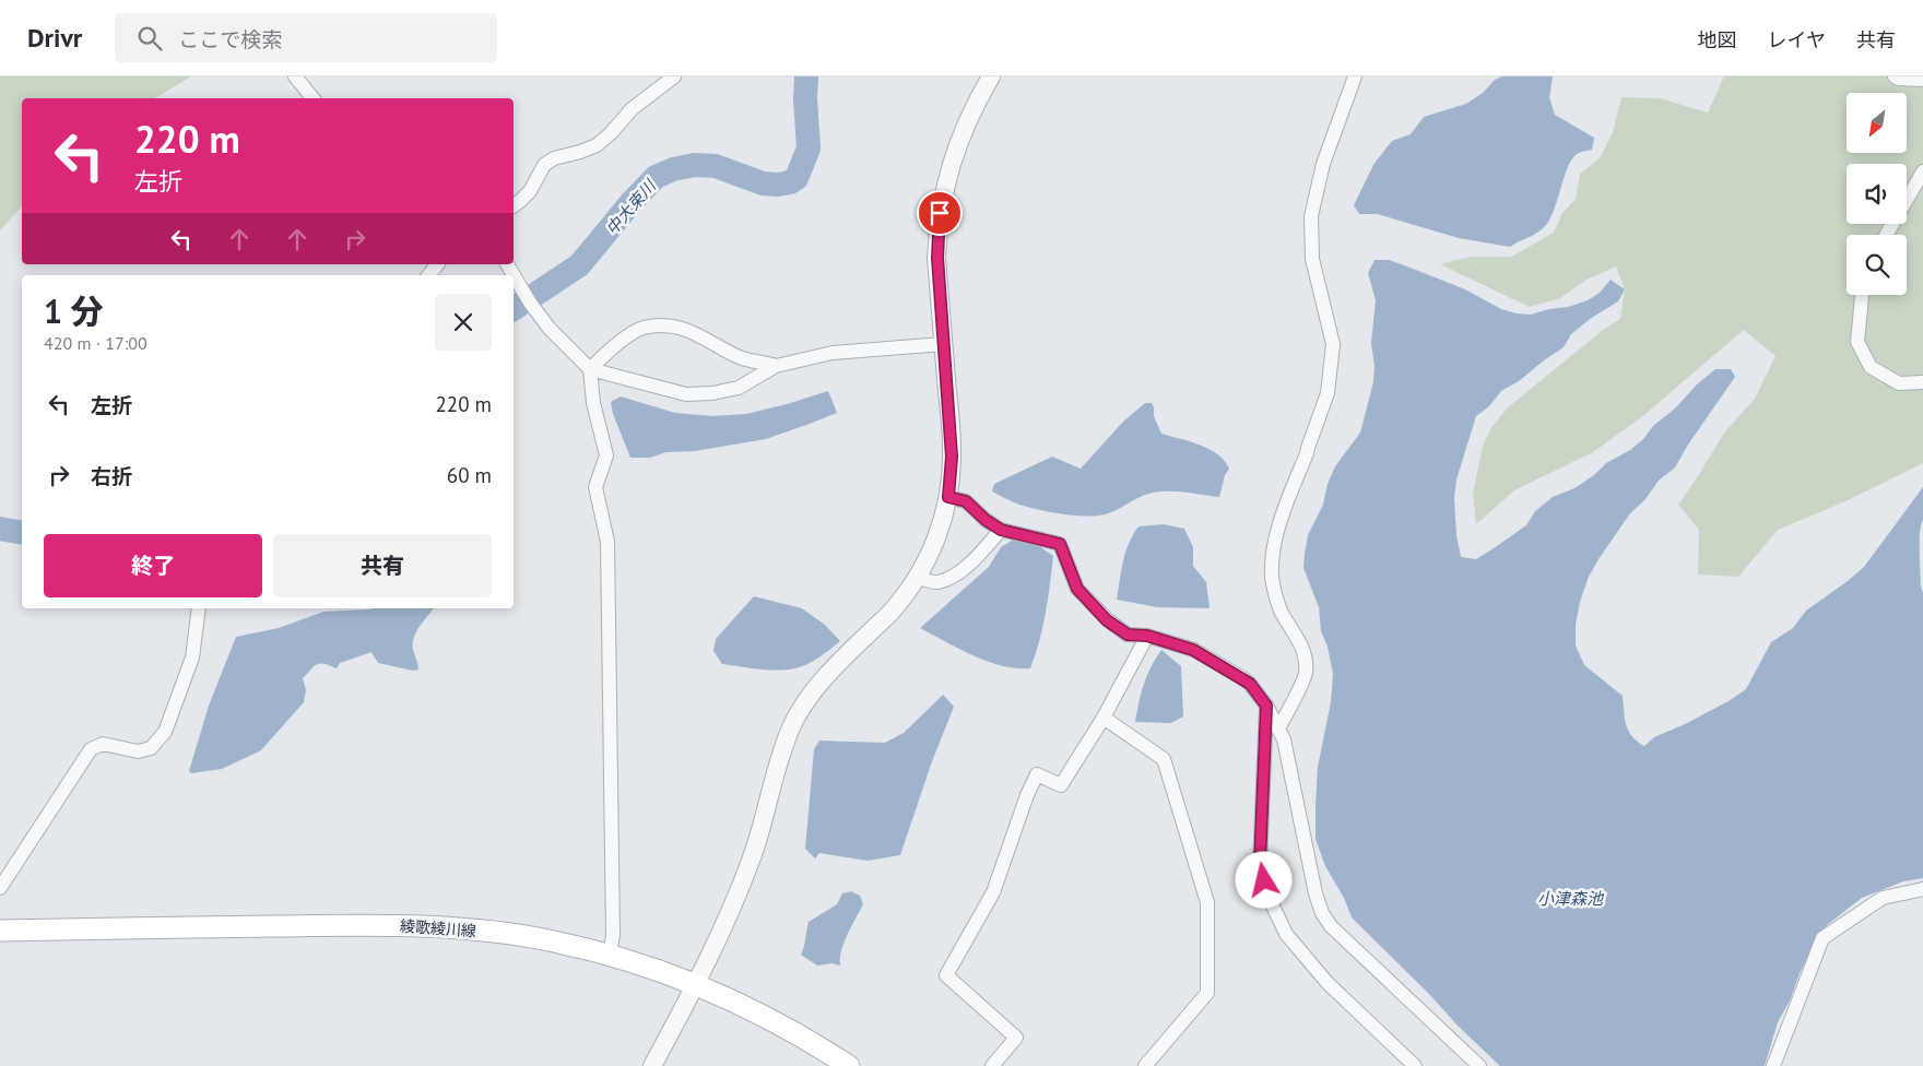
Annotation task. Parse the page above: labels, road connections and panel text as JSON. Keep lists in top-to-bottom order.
{
  "streets": {
    "main road": ["綾歌綾川線"]
  },
  "water": ["中大束川", "小津森池"],
  "north": "bottom left",
  "page": {
    "header": "Drivr",
    "search": "ここで検索",
    "nav": ["地図", "レイヤ", "共有"],
    "turn": ["220 m", "左折"],
    "heading": ["1 分", "420 m · 17:00"],
    "list": [
      {
        "name": "左折",
        "value": "220 m"
      },
      {
        "name": "右折",
        "value": "60 m"
      }
    ],
    "buttons": ["終了", "共有"]
  }
}
